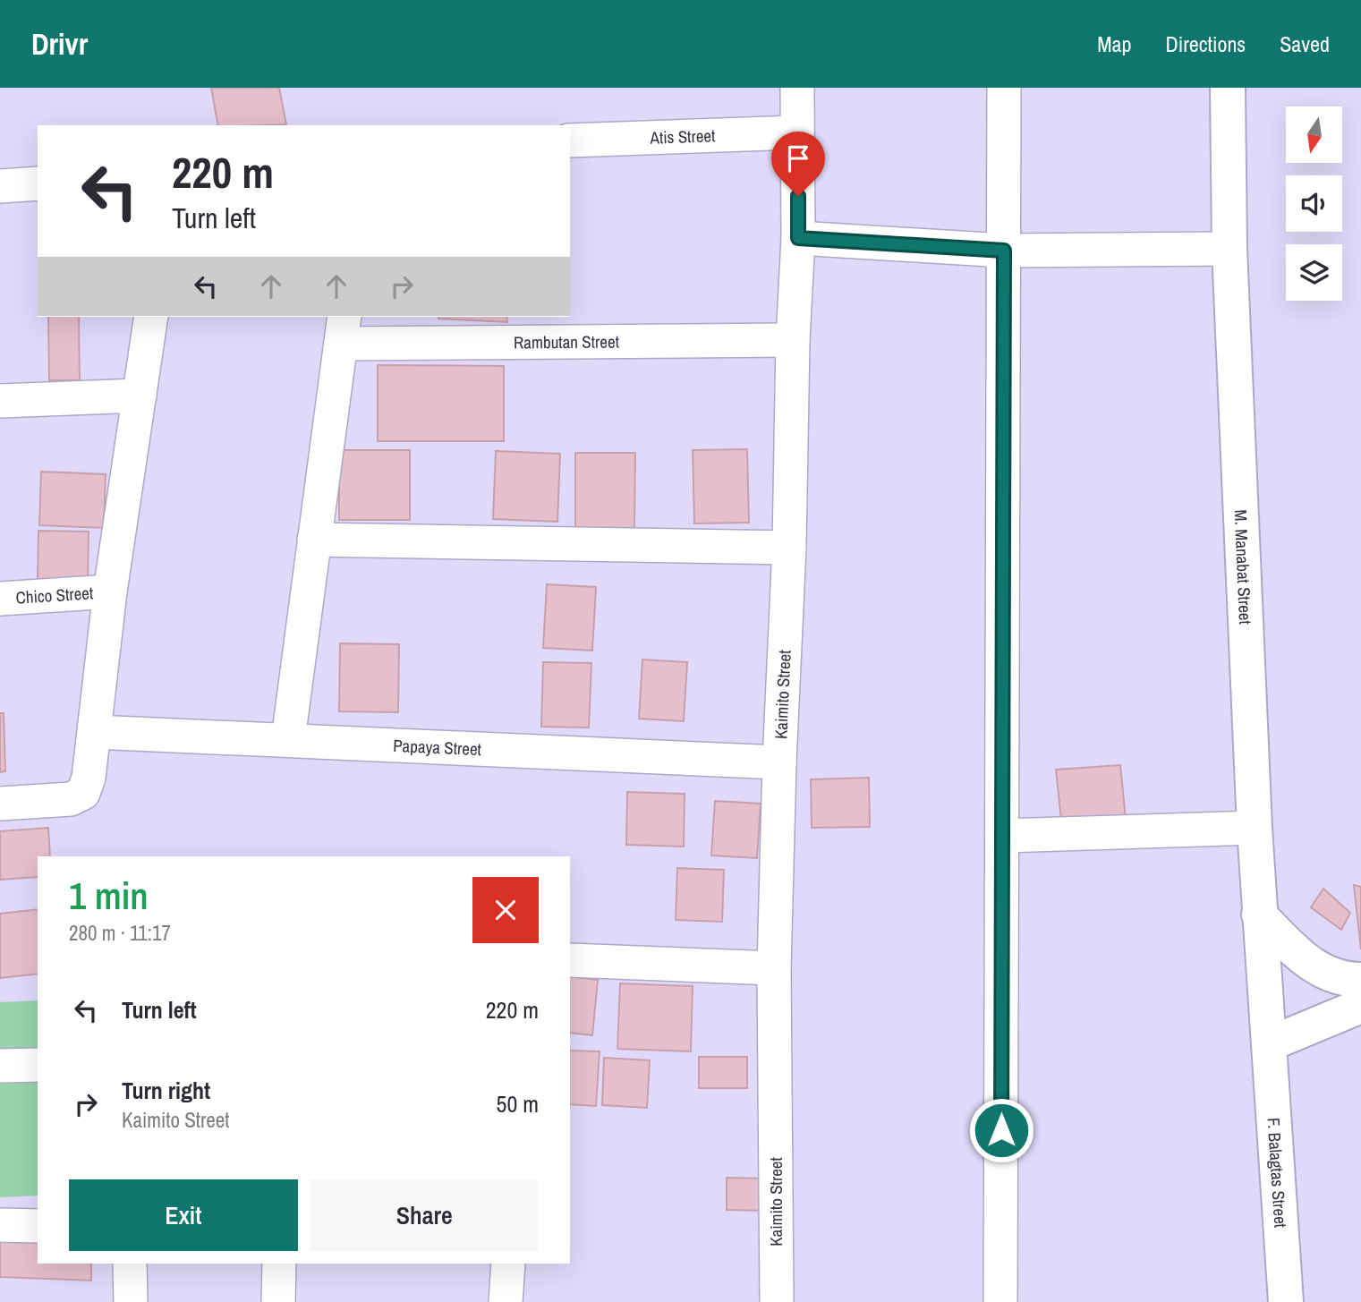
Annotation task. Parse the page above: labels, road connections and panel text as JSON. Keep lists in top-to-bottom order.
{
  "streets": {
    "main road": ["M. Manabat Street", "F. Balagtas Street"],
    "street": [
      "Atis Street",
      "Rambutan Street",
      "Chico Street",
      "Kaimito Street",
      "Papaya Street"
    ]
  },
  "crossings": [
    ["Atis Street", "Kaimito Street"],
    ["Rambutan Street", "Kaimito Street"],
    ["M. Manabat Street", "F. Balagtas Street"],
    ["Kaimito Street", "Papaya Street"]
  ],
  "north": "bottom",
  "page": {
    "header": "Drivr",
    "nav": ["Map", "Directions", "Saved"],
    "turn": ["220 m", "Turn left"],
    "heading": ["1 min", "280 m · 11:17"],
    "list": [
      {
        "name": "Turn left",
        "value": "220 m"
      },
      {
        "name": "Turn right",
        "note": "Kaimito Street",
        "value": "50 m"
      }
    ],
    "buttons": ["Exit", "Share"]
  }
}
